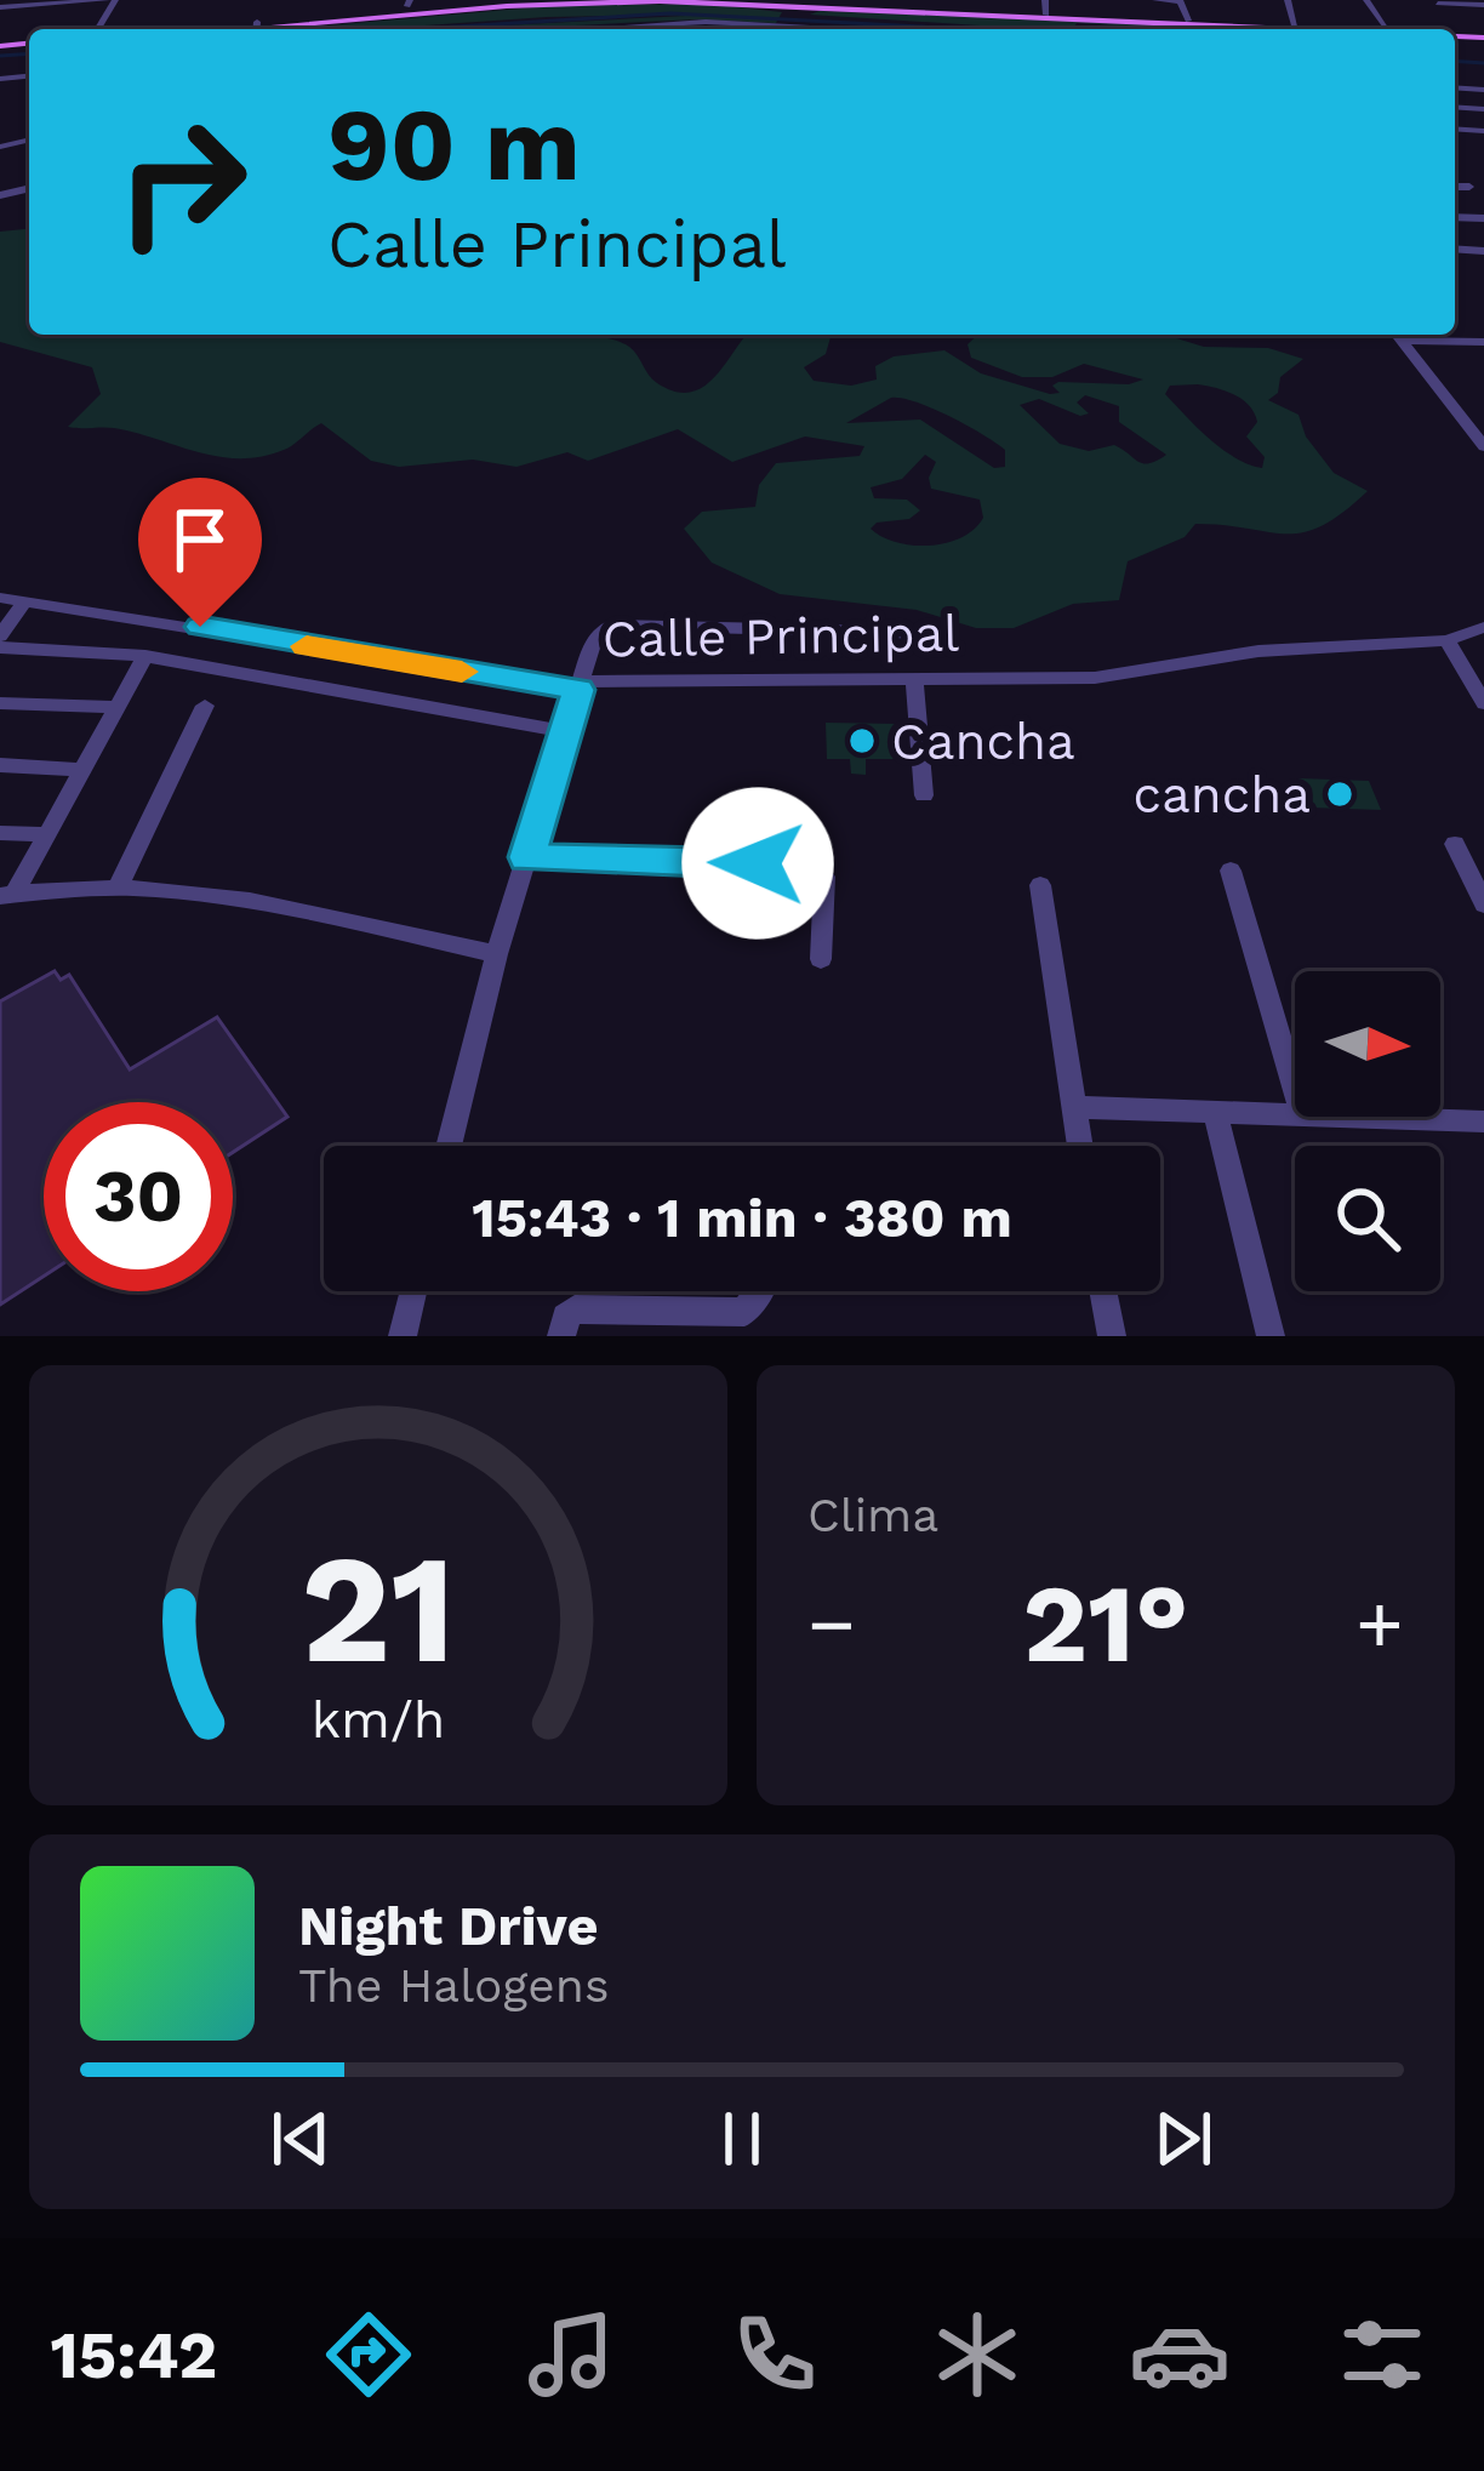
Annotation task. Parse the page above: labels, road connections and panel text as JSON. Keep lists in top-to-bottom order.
{
  "streets": {
    "street": ["Calle Principal"]
  },
  "places": ["Cancha", "cancha"],
  "north": "right",
  "page": {
    "turn": ["90 m", "Calle Principal"],
    "limit": "30",
    "trip": "15:43 · 1 min · 380 m",
    "tile": "Clima",
    "heat": ["−", "21°", "+"],
    "song": ["Night Drive", "The Halogens"],
    "tabs": "15:42",
    "gauge": ["21", "km/h"]
  }
}
